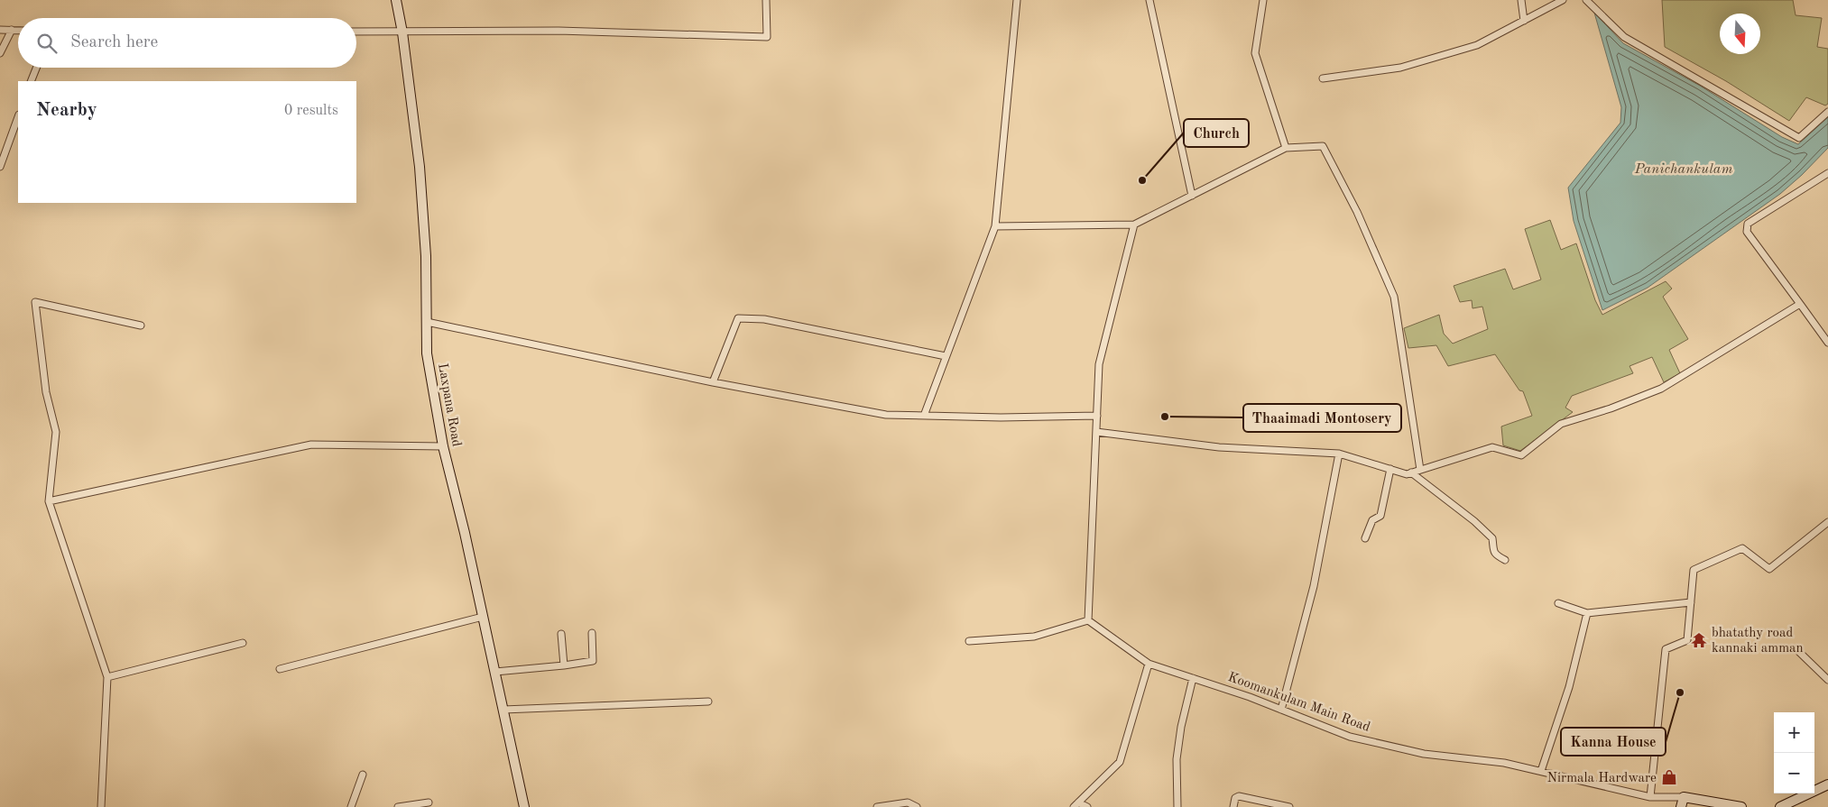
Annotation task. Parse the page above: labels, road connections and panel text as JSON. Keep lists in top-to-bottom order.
{
  "streets": {
    "street": ["Laxpana Road", "Koomankulam Main Road"]
  },
  "water": ["Panichankulam"],
  "places": {
    "other": ["Church", "Thaaimadi Montosery", "Kanna House"],
    "temple": ["bhatathy road kannaki amman"],
    "shop": ["Nirmala Hardware"]
  },
  "north": "bottom",
  "page": {
    "search": "Search here",
    "heading": ["Nearby", "0 results"],
    "map_buttons": ["+", "−"]
  }
}
